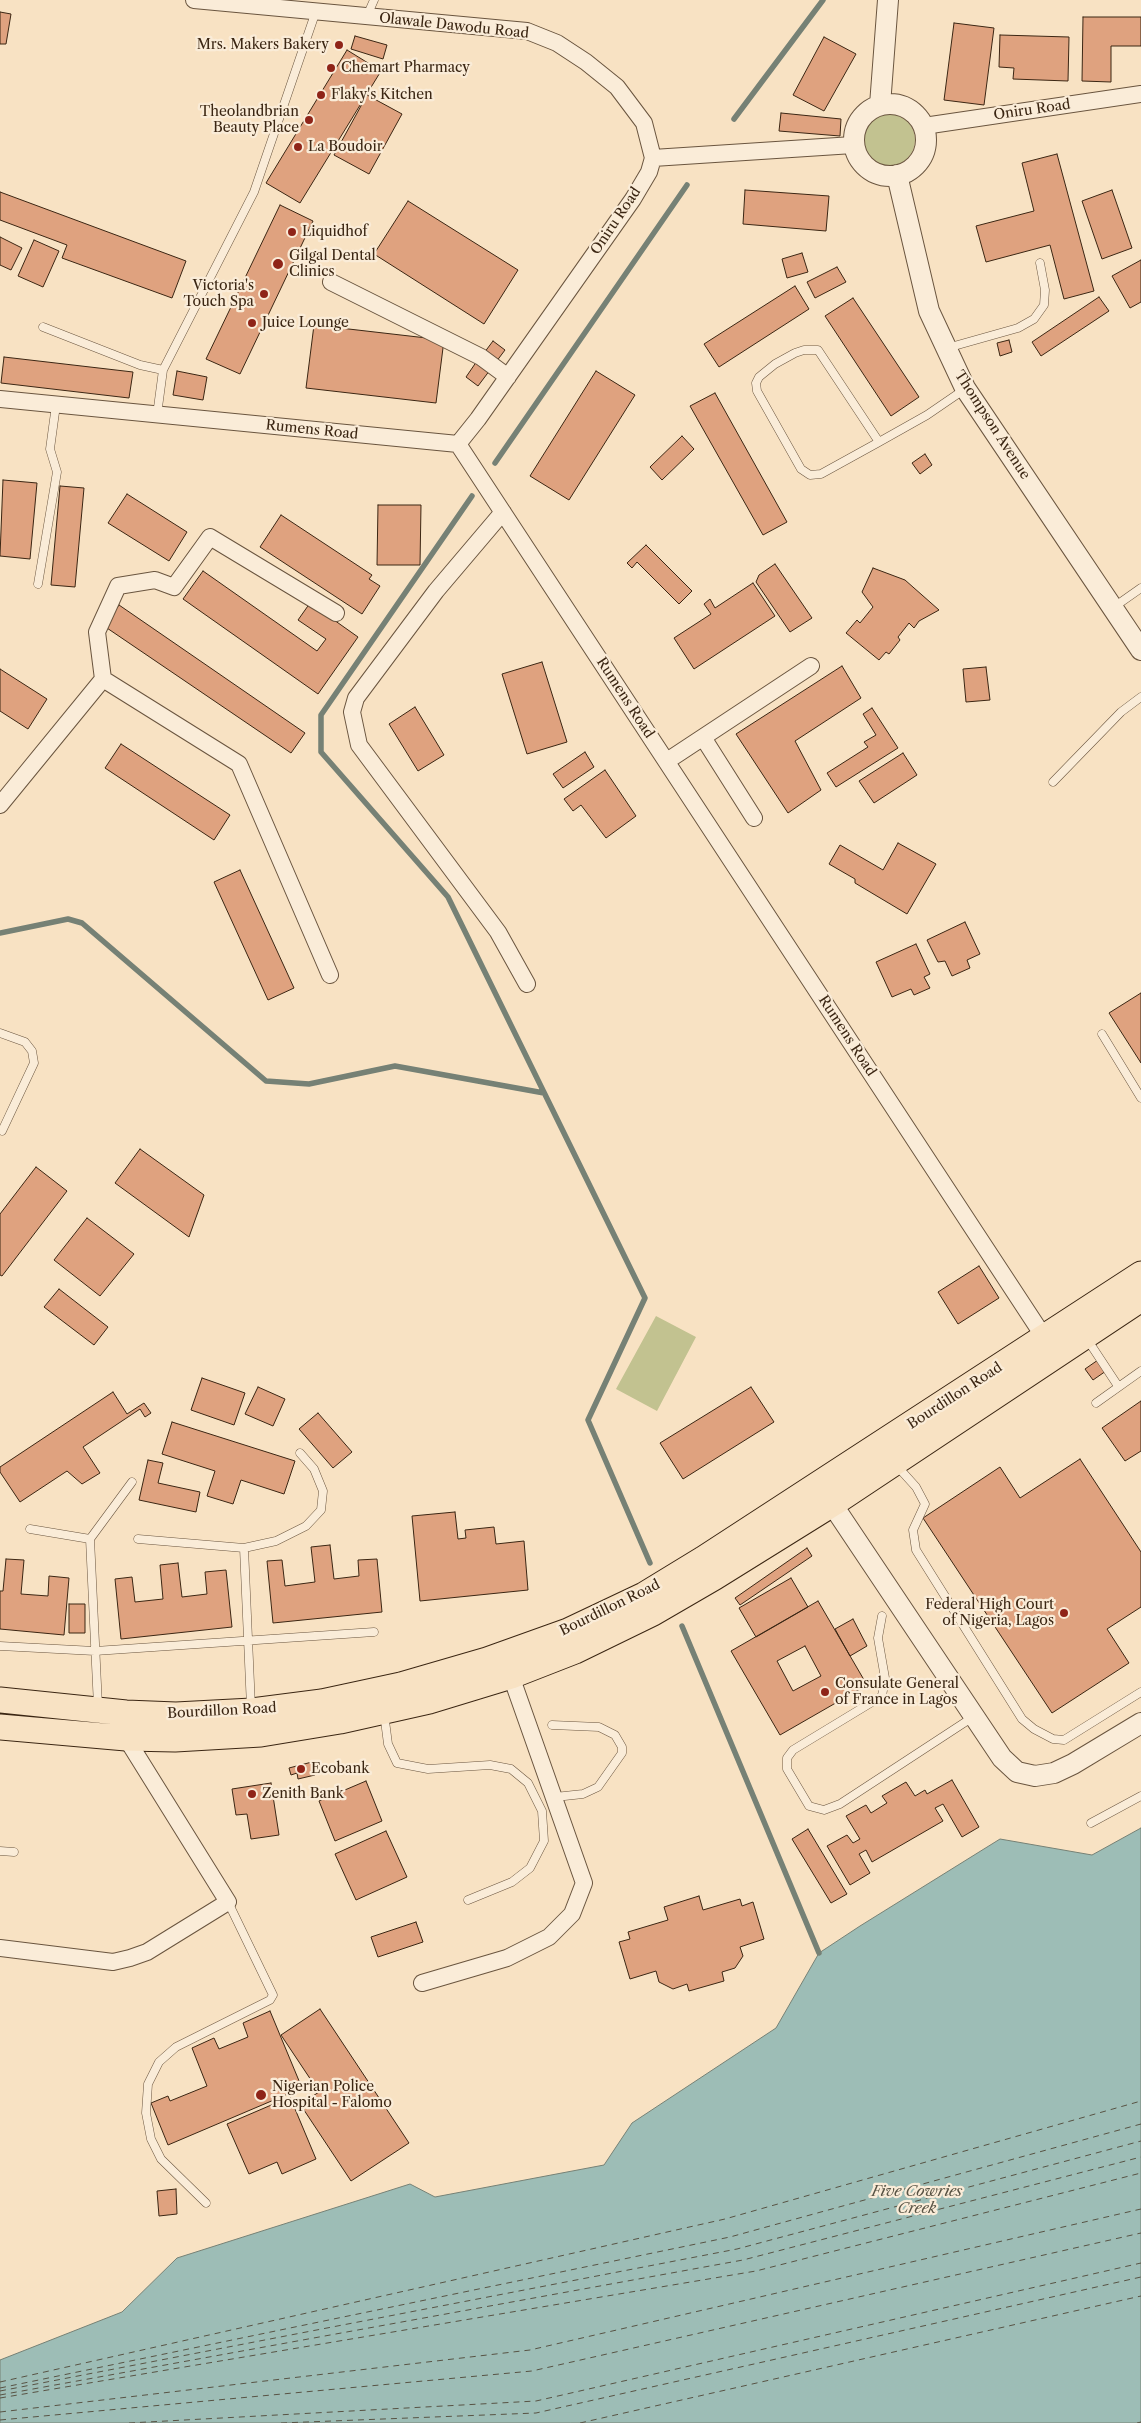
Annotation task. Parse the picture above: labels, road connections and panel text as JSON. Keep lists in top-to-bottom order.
{
  "streets": {
    "main road": ["Bourdillon Road"],
    "street": [
      "Olawale Dawodu Road",
      "Oniru Road",
      "Thompson Avenue",
      "Rumens Road"
    ]
  },
  "crossings": [
    ["Olawale Dawodu Road", "Oniru Road"],
    ["Oniru Road", "Thompson Avenue"],
    ["Oniru Road", "Rumens Road"],
    ["Rumens Road", "Bourdillon Road"]
  ],
  "water": ["Five Cowries Creek"],
  "places": [
    "Mrs. Makers Bakery",
    "Chemart Pharmacy",
    "Flaky's Kitchen",
    "Theolandbrian Beauty Place",
    "La Boudoir",
    "Liquidhof",
    "Gilgal Dental Clinics",
    "Victoria's Touch Spa",
    "Juice Lounge",
    "Federal High Court of Nigeria, Lagos",
    "Consulate General of France in Lagos",
    "Ecobank",
    "Zenith Bank",
    "Nigerian Police Hospital - Falomo"
  ]
}
